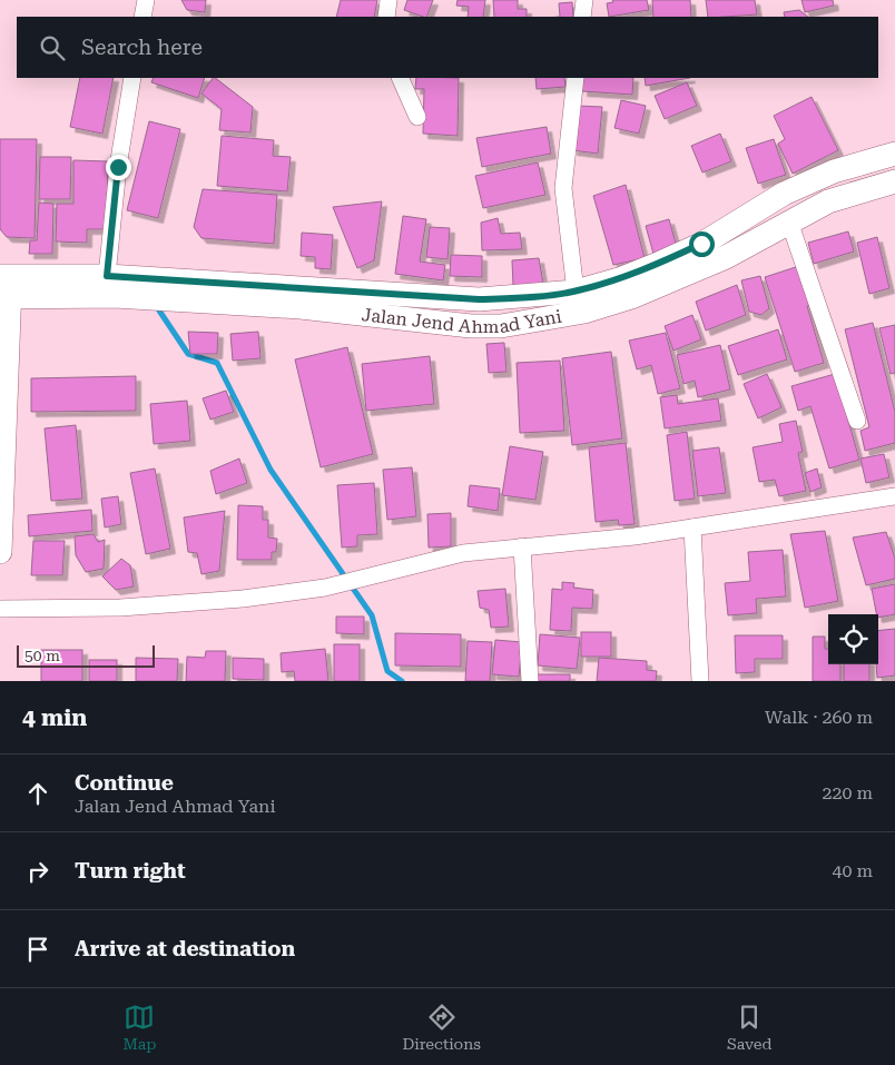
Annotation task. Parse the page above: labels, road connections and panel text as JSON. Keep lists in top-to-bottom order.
{
  "streets": {
    "main road": ["Jalan Jend Ahmad Yani"]
  },
  "scale_bar": "50 m",
  "page": {
    "search": "Search here",
    "scale": "50 m",
    "heading": ["4 min", "Walk · 260 m"],
    "list": [
      ["Continue", "Jalan Jend Ahmad Yani", "220 m"],
      ["Turn right", "40 m"],
      "Arrive at destination"
    ],
    "nav": ["Map", "Directions", "Saved"]
  }
}
